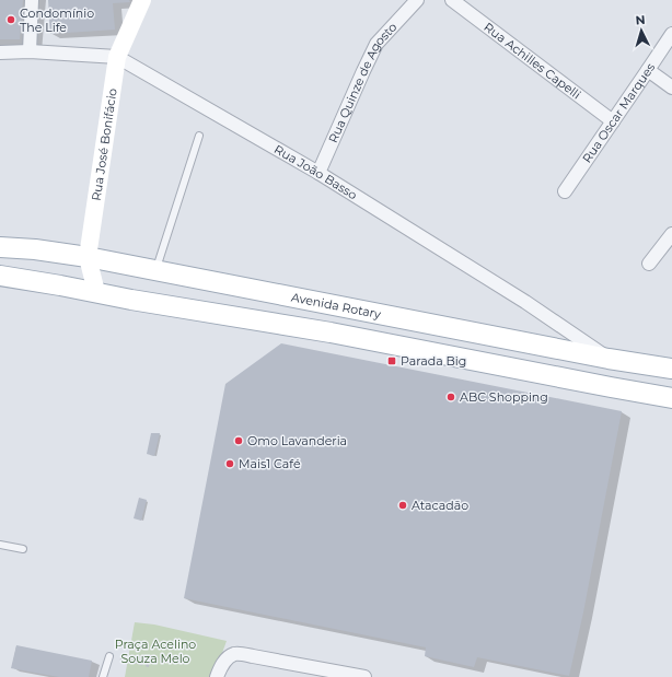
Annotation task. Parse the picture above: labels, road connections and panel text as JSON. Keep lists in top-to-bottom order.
{
  "streets": {
    "main road": ["Avenida Rotary"],
    "street": [
      "Rua Achilles Capelli",
      "Rua Quinze de Agosto",
      "Rua Oscar Marques",
      "Rua José Bonifácio",
      "Rua João Basso"
    ]
  },
  "crossings": [
    ["Rua Achilles Capelli", "Rua Oscar Marques"],
    ["Rua Quinze de Agosto", "Rua João Basso"],
    ["Rua José Bonifácio", "Rua João Basso"],
    ["Rua José Bonifácio", "Avenida Rotary"],
    ["Rua João Basso", "Avenida Rotary"]
  ],
  "parks": ["Praça Acelino Souza Melo"],
  "places": {
    "other": [
      "Condomínio The Life",
      "ABC Shopping",
      "Omo Lavanderia",
      "Mais1 Café",
      "Atacadão"
    ],
    "transit": ["Parada Big"]
  },
  "north": "top"
}
